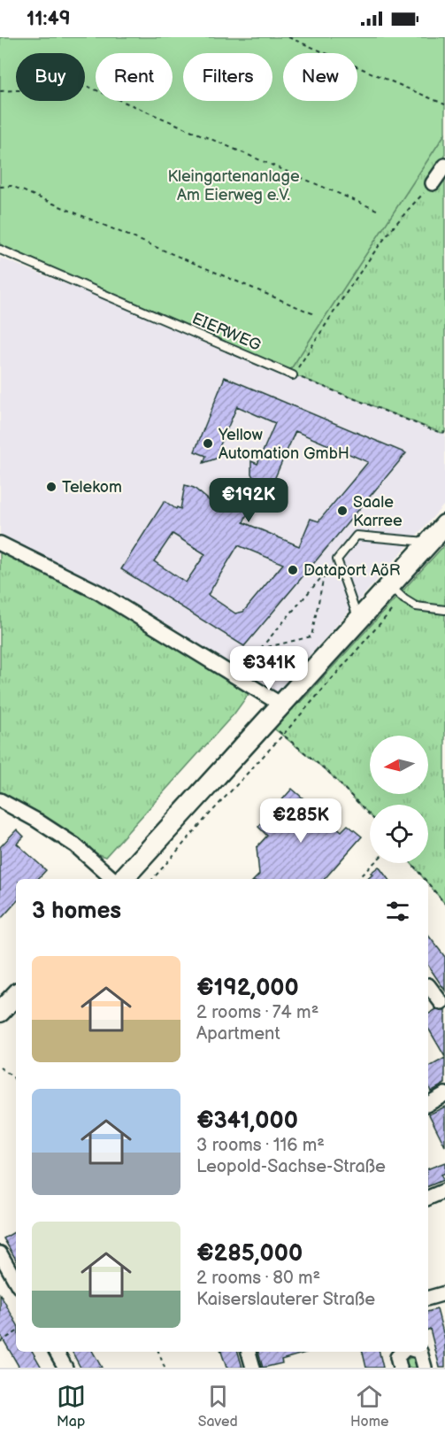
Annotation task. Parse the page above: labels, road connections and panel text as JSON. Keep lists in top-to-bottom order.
{
  "streets": {
    "lane": ["EIERWEG"]
  },
  "parks": ["Kleingartenanlage Am Eierweg e.V."],
  "places": [
    "Yellow Automation GmbH",
    "Telekom",
    "Saale Karree",
    "Dataport AöR"
  ],
  "north": "left",
  "page": {
    "status": "11:49",
    "chip": [
      "Buy",
      "Rent",
      "Filters",
      "New"
    ],
    "price": ["€192K", "€341K", "€285K"],
    "heading": "3 homes",
    "list": [
      {
        "name": "€192,000",
        "note": "2 rooms · 74 m² · Apartment"
      },
      {
        "name": "€341,000",
        "note": "3 rooms · 116 m² · Leopold-Sachse-Straße"
      },
      {
        "name": "€285,000",
        "note": "2 rooms · 80 m² · Kaiserslauterer Straße"
      }
    ],
    "tabs": ["Map", "Saved", "Home"]
  }
}
